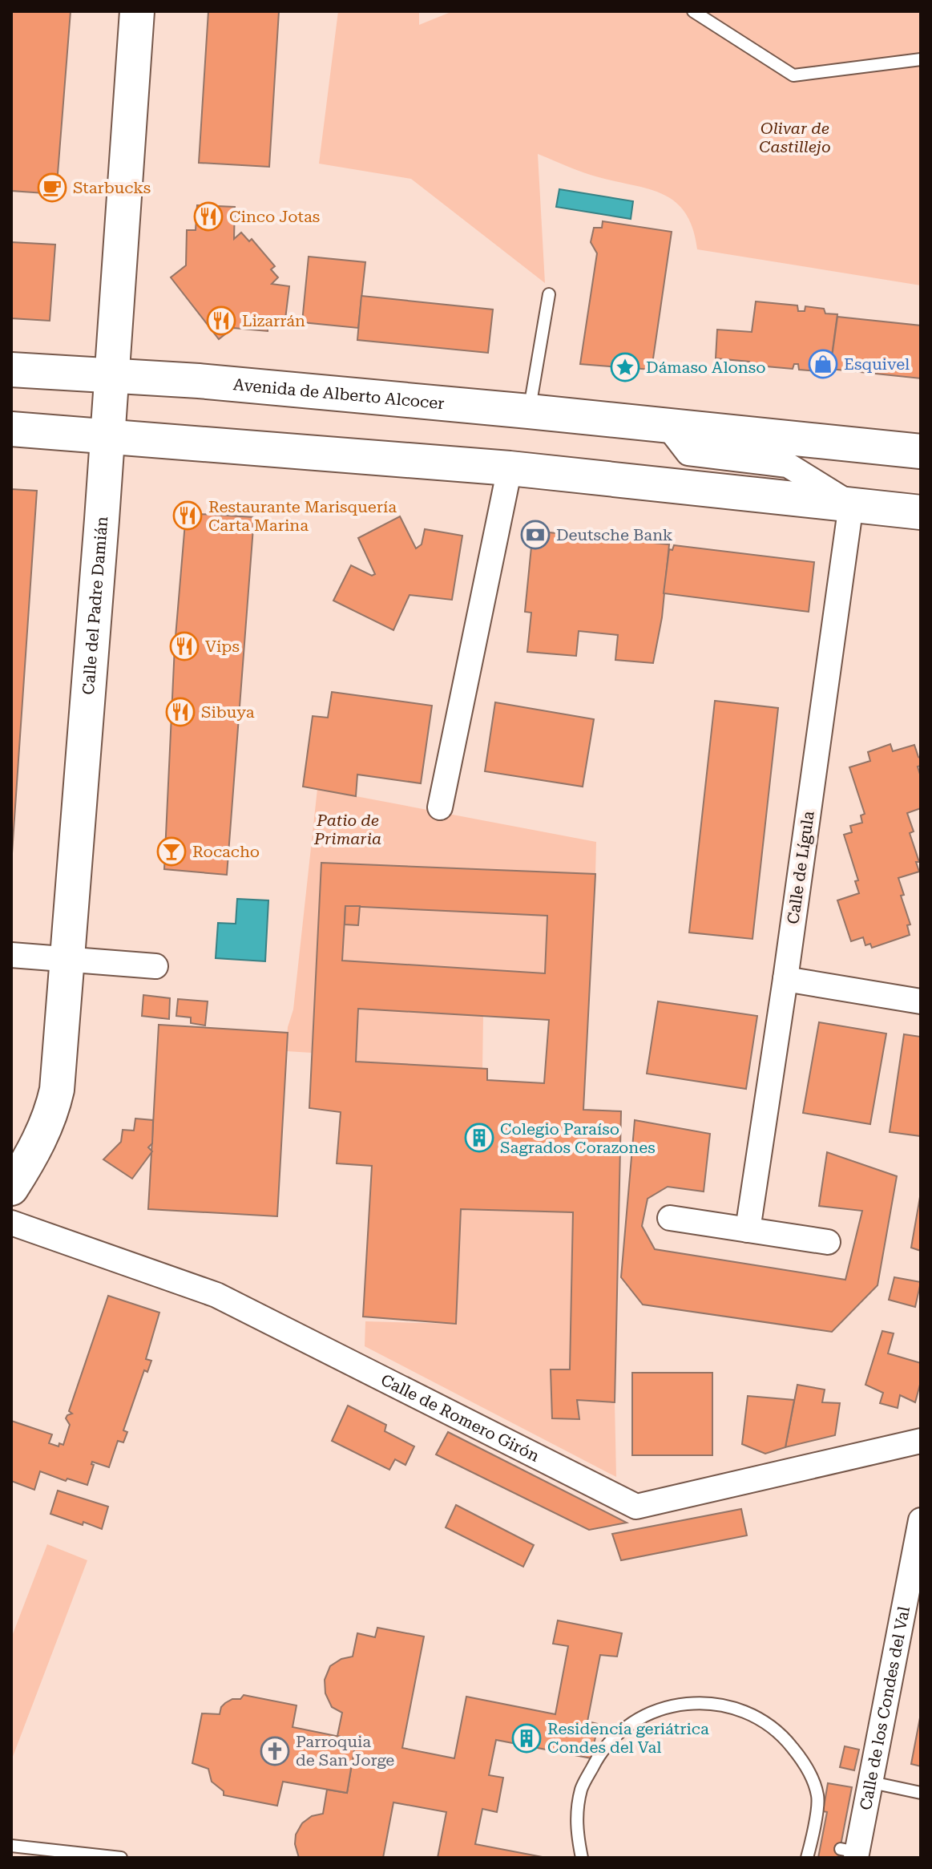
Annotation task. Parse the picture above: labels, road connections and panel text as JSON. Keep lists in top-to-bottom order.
{
  "streets": {
    "main road": ["Avenida de Alberto Alcocer", "Calle del Padre Damián"],
    "street": ["Calle de Lígula", "Calle de Romero Girón", "Calle de los Condes del Val"]
  },
  "crossings": [
    ["Avenida de Alberto Alcocer", "Calle del Padre Damián"]
  ],
  "parks": ["Olivar de Castillejo", "Patio de Primaria"],
  "places": {
    "cafe": ["Starbucks"],
    "restaurant": [
      "Cinco Jotas",
      "Lizarrán",
      "Restaurante Marisquería Carta Marina",
      "Vips",
      "Sibuya"
    ],
    "shop": ["Esquivel"],
    "place": ["Dámaso Alonso"],
    "bank": ["Deutsche Bank"],
    "bar": ["Rocacho"],
    "building": ["Colegio Paraíso Sagrados Corazones", "Residencia geriátrica Condes del Val"],
    "church": ["Parroquia de San Jorge"]
  }
}
